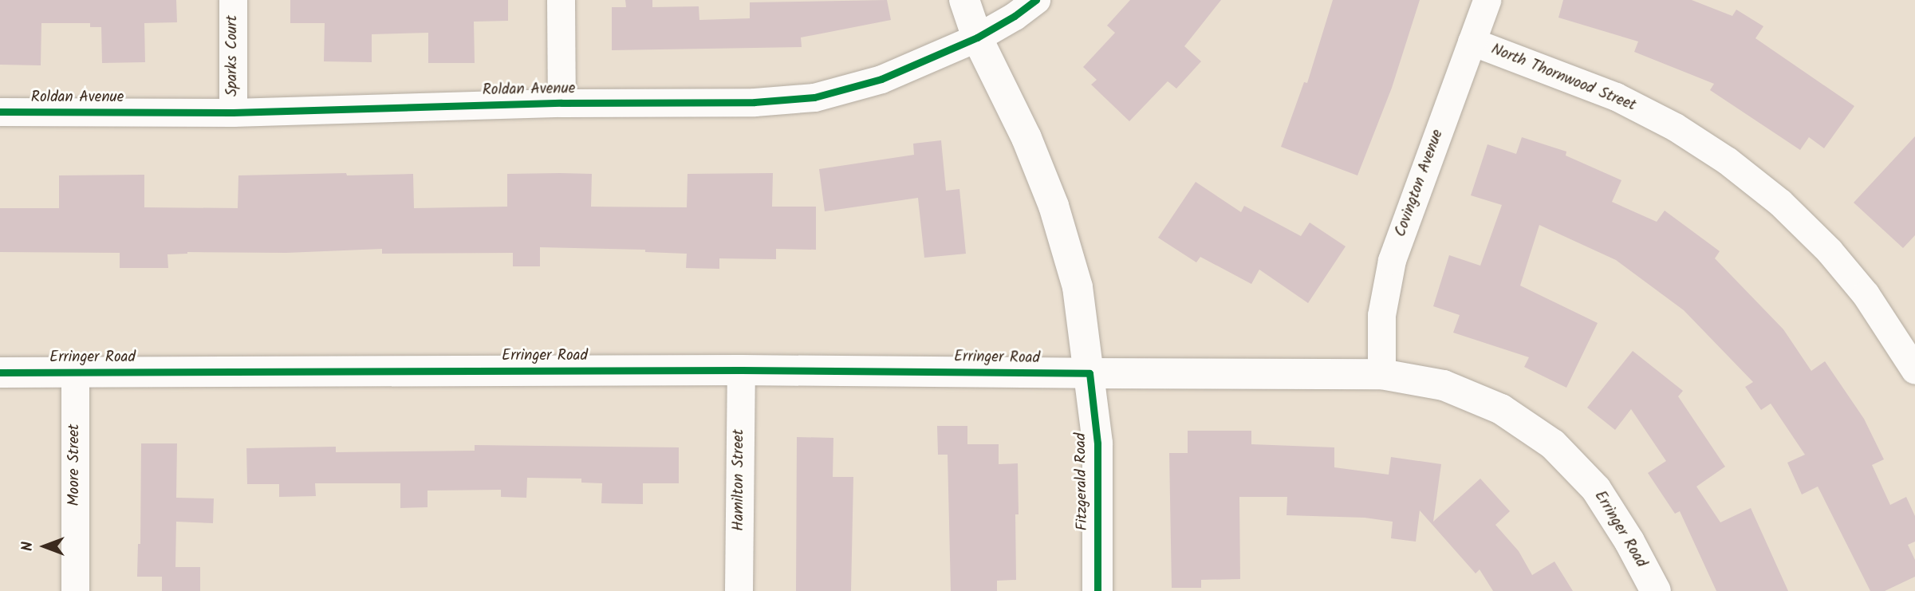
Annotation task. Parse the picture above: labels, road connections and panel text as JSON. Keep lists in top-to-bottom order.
{
  "streets": {
    "main road": ["Erringer Road", "Fitzgerald Road"],
    "street": [
      "Sparks Court",
      "North Thornwood Street",
      "Roldan Avenue",
      "Covington Avenue",
      "Moore Street",
      "Hamilton Street"
    ]
  },
  "crossings": [
    ["Sparks Court", "Roldan Avenue"],
    ["North Thornwood Street", "Covington Avenue"],
    ["Roldan Avenue", "Fitzgerald Road"],
    ["Covington Avenue", "Erringer Road"],
    ["Erringer Road", "Moore Street"],
    ["Erringer Road", "Hamilton Street"],
    ["Erringer Road", "Fitzgerald Road"]
  ],
  "north": "left"
}
